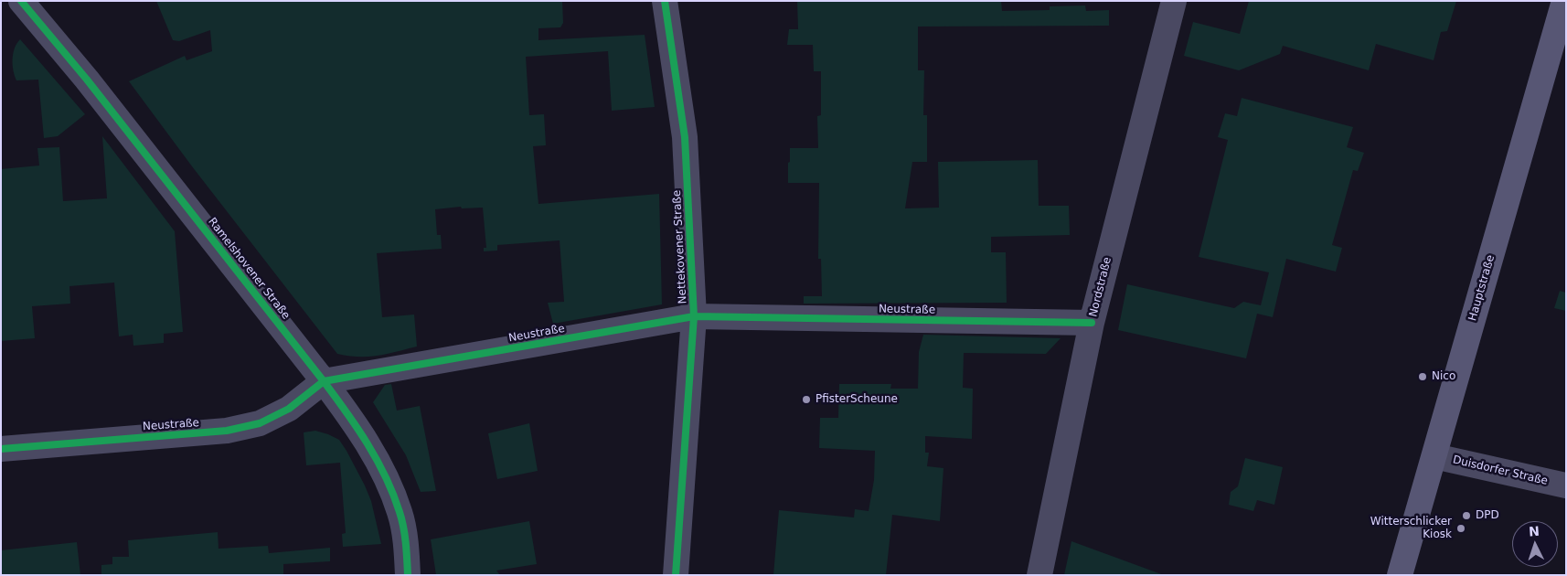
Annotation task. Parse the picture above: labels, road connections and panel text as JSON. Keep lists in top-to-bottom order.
{
  "streets": {
    "main road": ["Hauptstraße"],
    "street": [
      "Nettekovener Straße",
      "Ramelshovener Straße",
      "Nordstraße",
      "Neustraße",
      "Duisdorfer Straße"
    ]
  },
  "crossings": [
    ["Nettekovener Straße", "Neustraße"],
    ["Ramelshovener Straße", "Neustraße"],
    ["Nordstraße", "Neustraße"],
    ["Hauptstraße", "Duisdorfer Straße"]
  ],
  "places": [
    "Nico",
    "PfisterScheune",
    "DPD",
    "Witterschlicker Kiosk"
  ],
  "north": "top"
}
